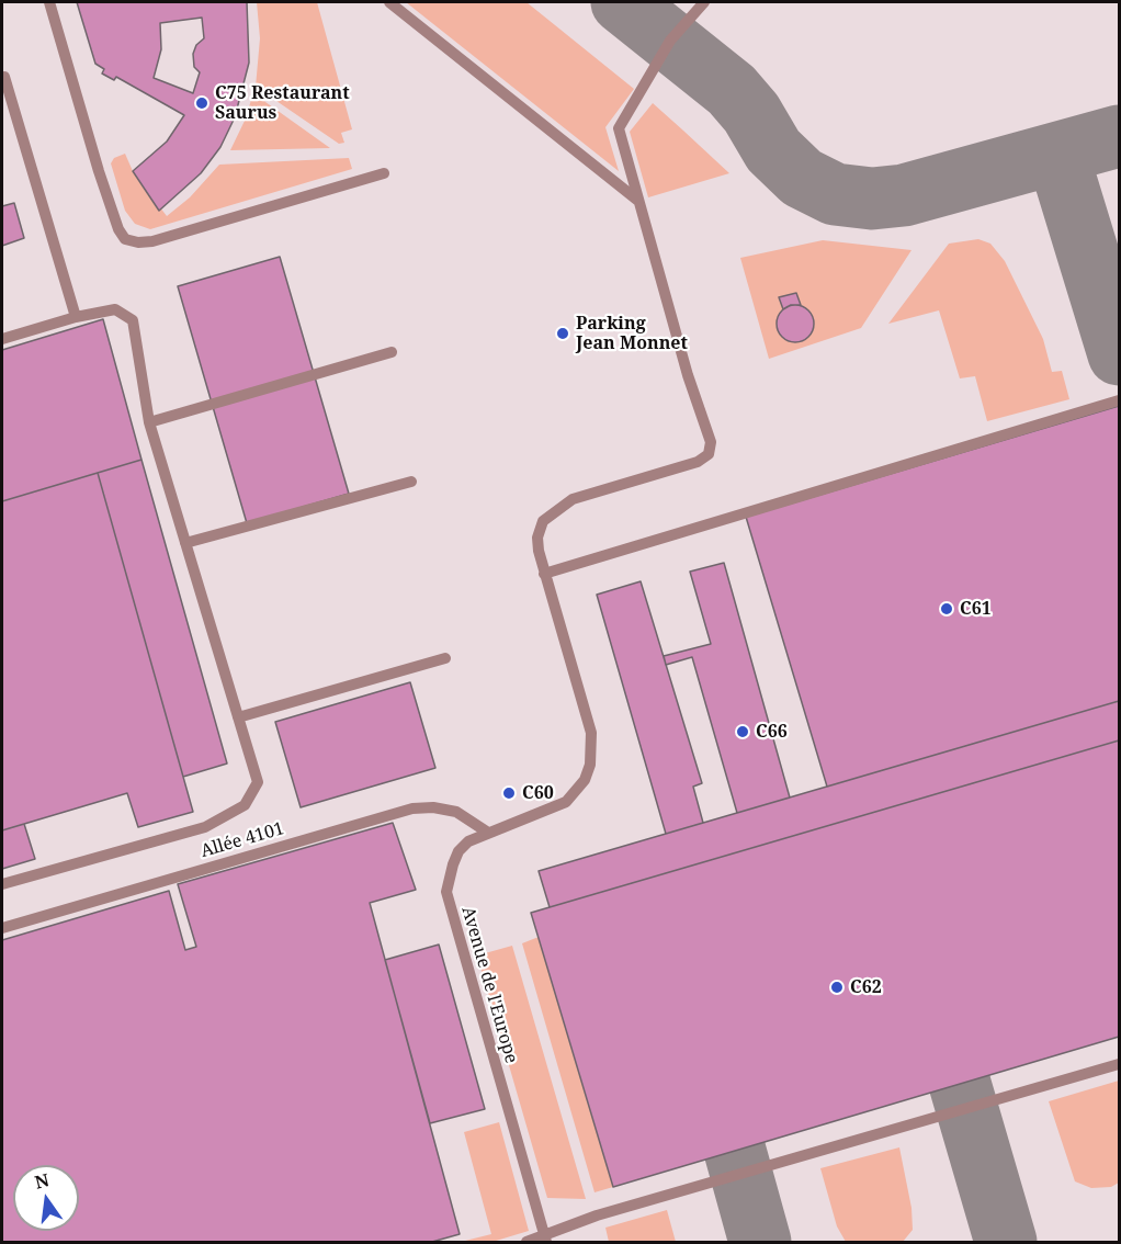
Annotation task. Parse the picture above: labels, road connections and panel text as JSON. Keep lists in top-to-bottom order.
{
  "streets": {
    "lane": ["Allée 4101", "Avenue de l'Europe"]
  },
  "crossings": [
    ["Allée 4101", "Avenue de l'Europe"]
  ],
  "places": [
    "C75 Restaurant Saurus",
    "Parking Jean Monnet",
    "C61",
    "C66",
    "C60",
    "C62"
  ],
  "north": "top"
}
